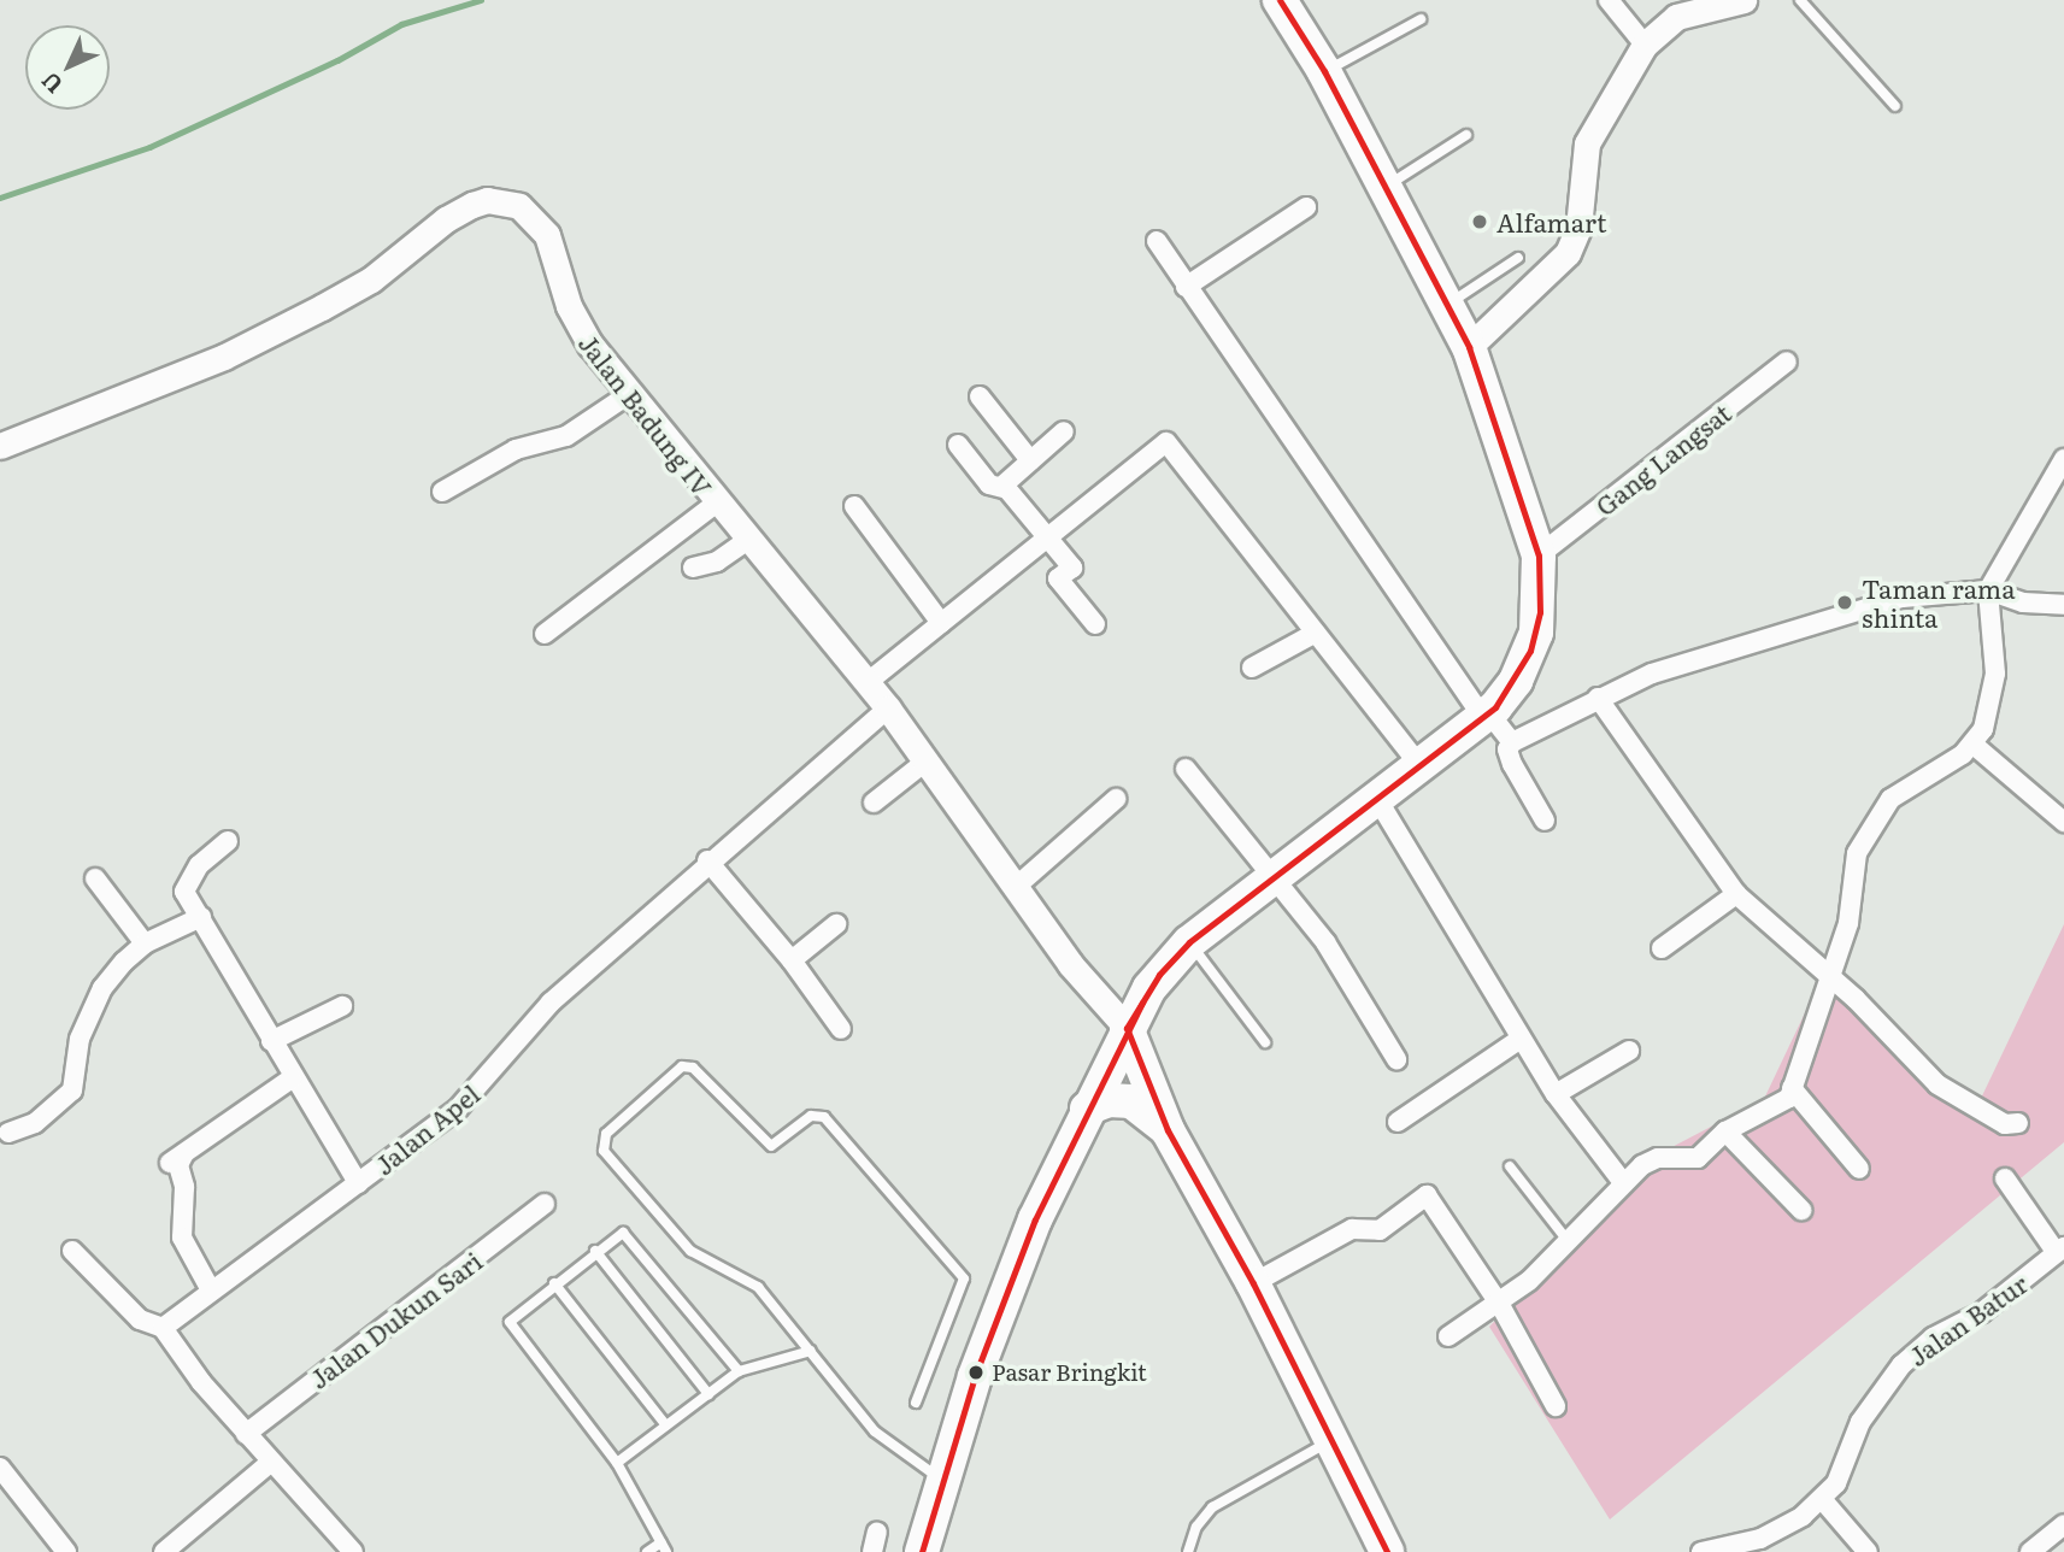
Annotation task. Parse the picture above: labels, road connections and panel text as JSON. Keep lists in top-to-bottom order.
{
  "streets": {
    "street": [
      "Jalan Badung IV",
      "Gang Langsat",
      "Jalan Apel",
      "Jalan Dukun Sari",
      "Jalan Batur"
    ]
  },
  "crossings": [
    ["Jalan Badung IV", "Jalan Apel"]
  ],
  "places": ["Alfamart", "Taman rama shinta", "Pasar Bringkit"],
  "north": "bottom left"
}
